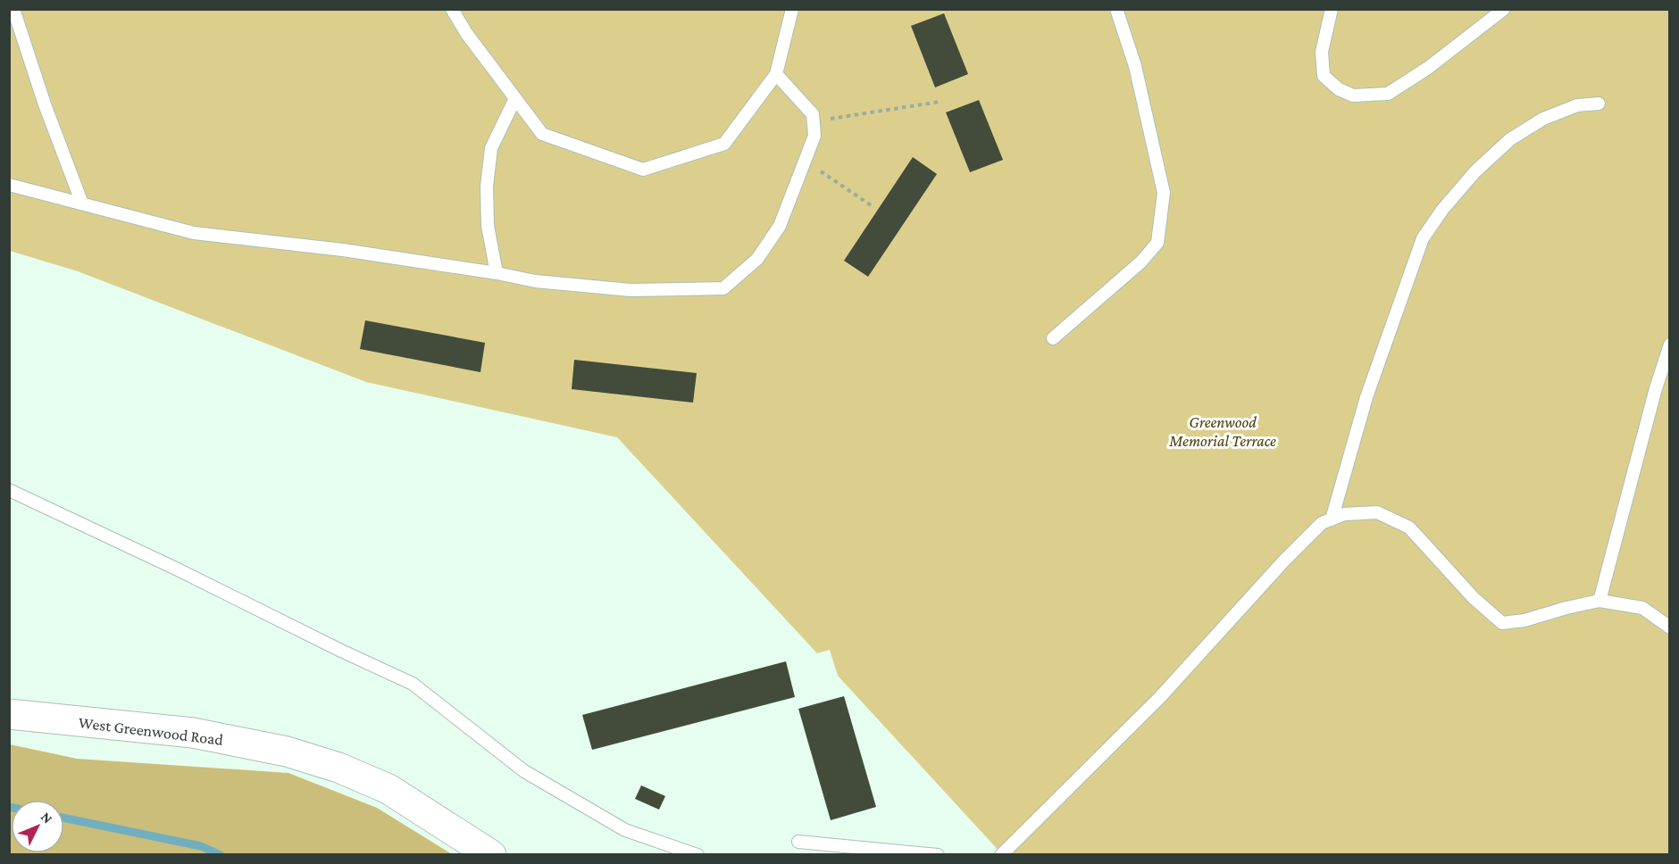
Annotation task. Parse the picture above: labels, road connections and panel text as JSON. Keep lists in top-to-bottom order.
{
  "streets": {
    "street": ["West Greenwood Road"]
  },
  "parks": ["Greenwood Memorial Terrace"],
  "north": "top right"
}
